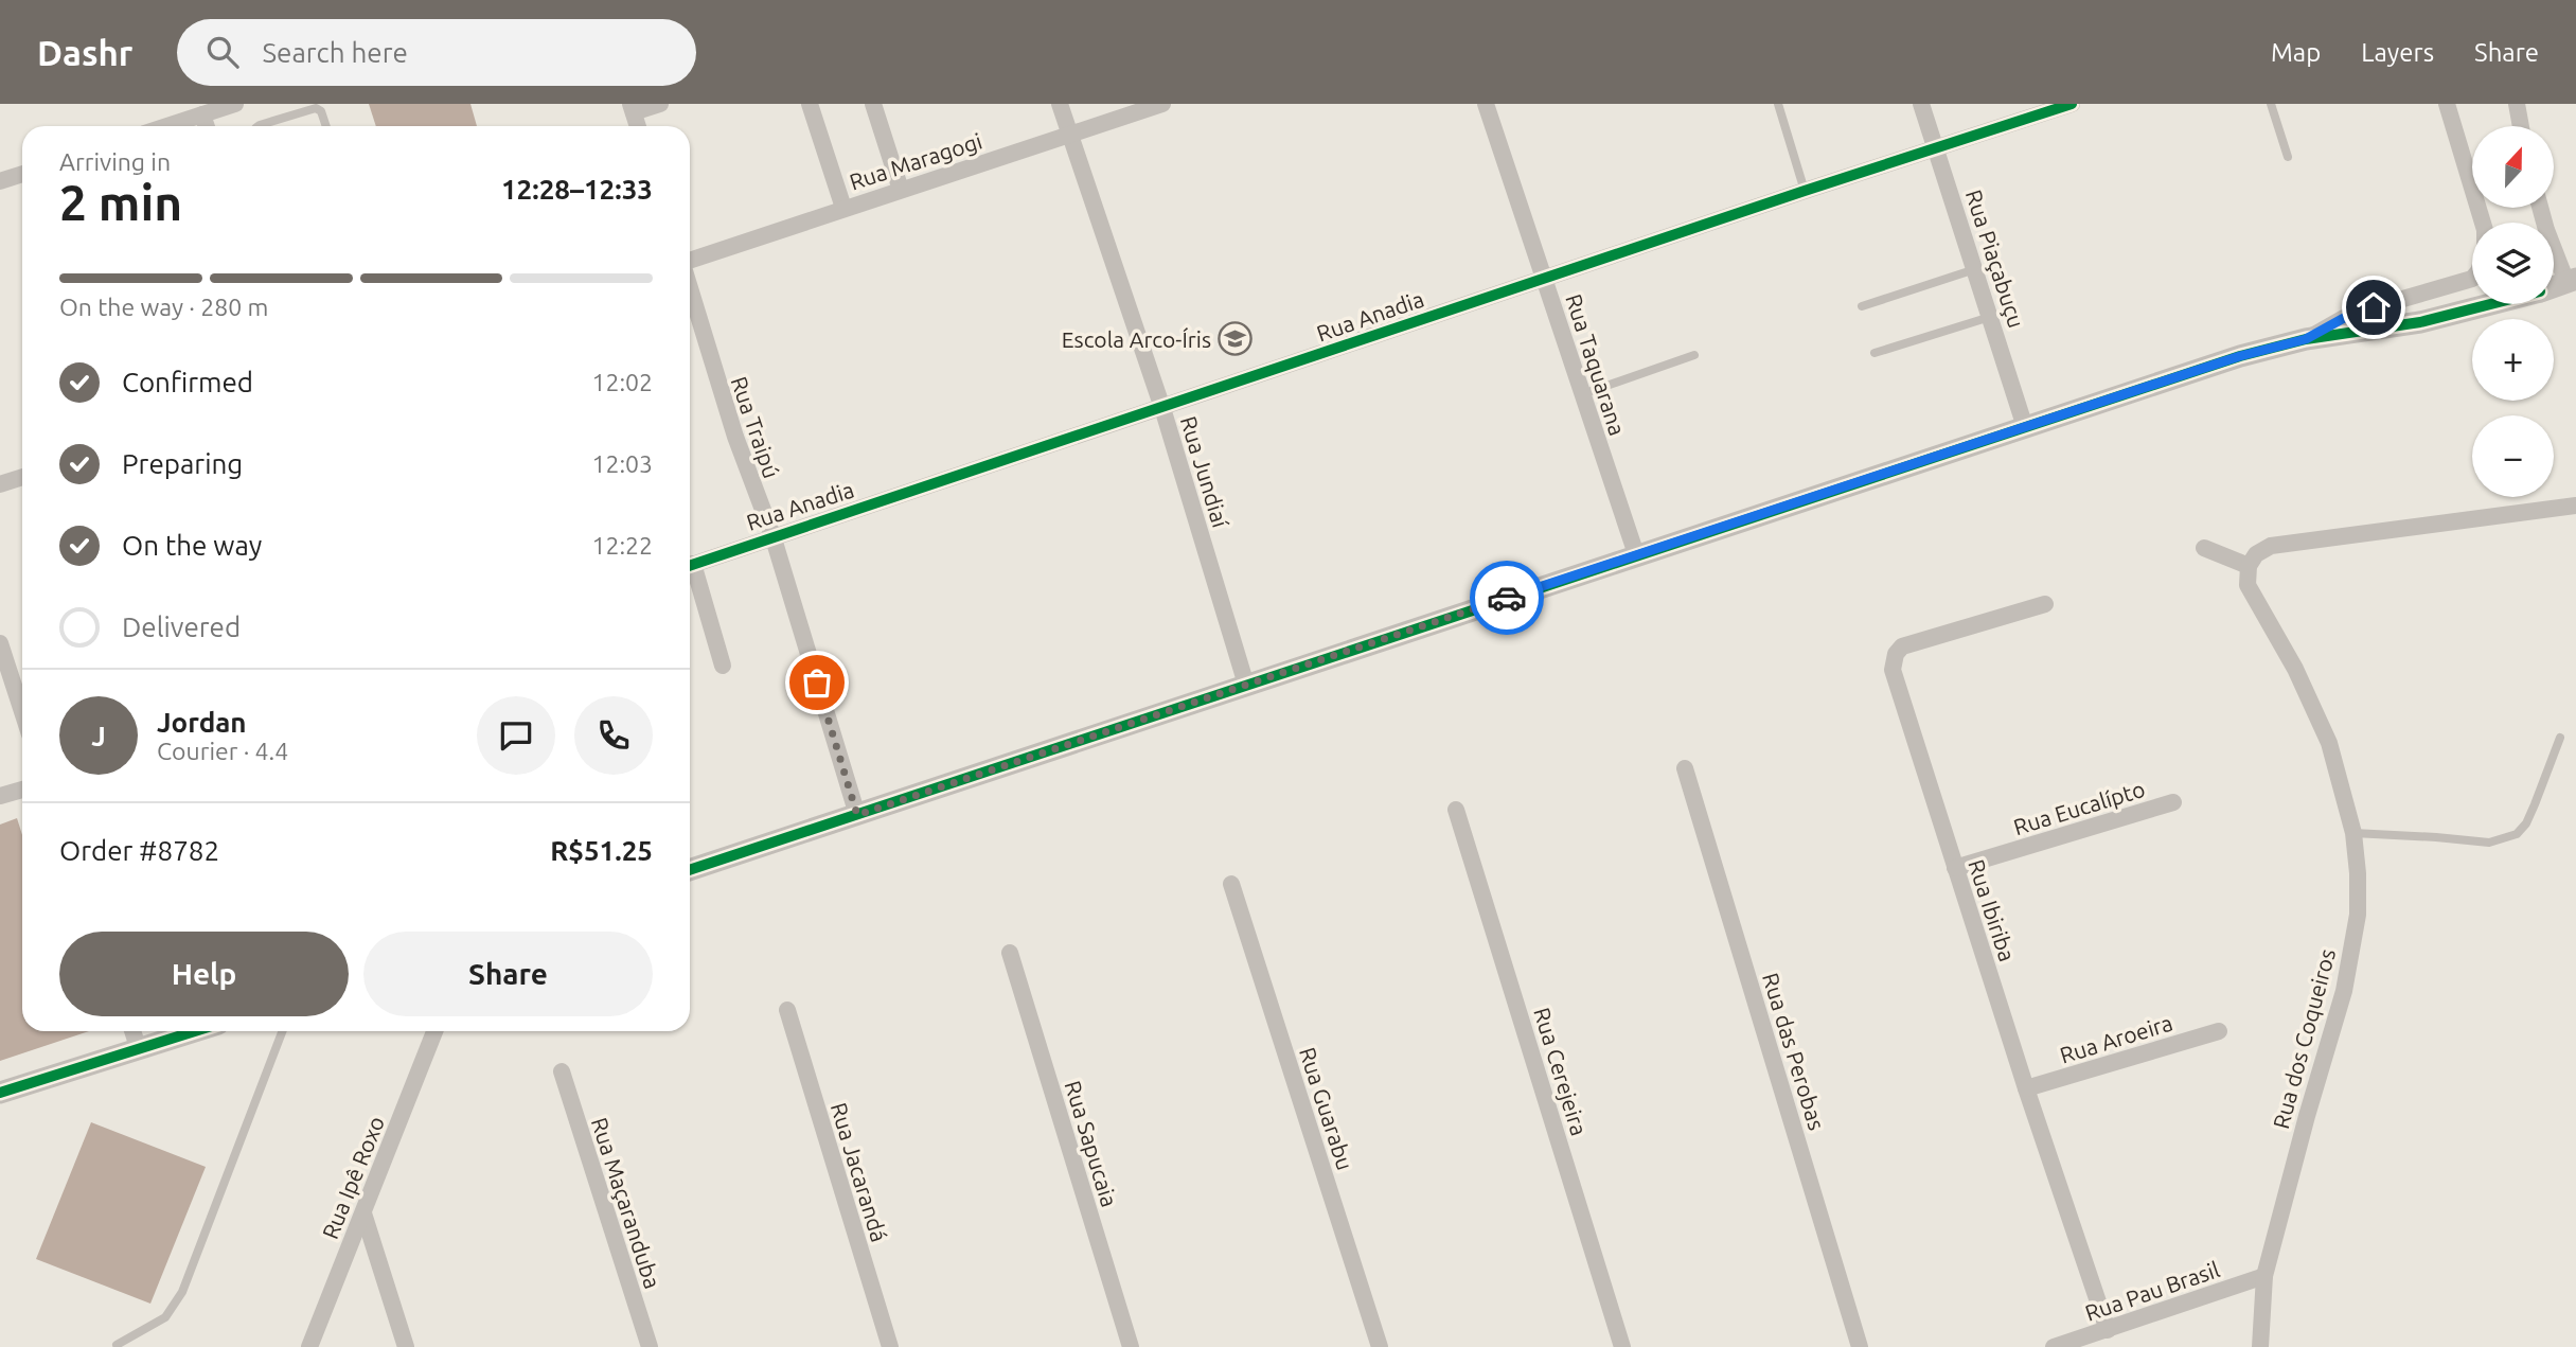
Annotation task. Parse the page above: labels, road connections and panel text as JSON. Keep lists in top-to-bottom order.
{
  "streets": {
    "street": [
      "Rua Maragogi",
      "Rua Piaçabuçu",
      "Rua Anadia",
      "Rua Taquarana",
      "Rua Traipú",
      "Rua Jundiaí",
      "Rua Eucalípto",
      "Rua Ibiriba",
      "Rua Aroeira",
      "Rua dos Coqueiros",
      "Rua das Perobas",
      "Rua Cerejeira",
      "Rua Guarabu",
      "Rua Sapucaia",
      "Rua Jacarandá",
      "Rua Ipê Roxo",
      "Rua Maçaranduba",
      "Rua Pau Brasil"
    ]
  },
  "crossings": [
    ["Rua Maragogi", "Rua Jundiaí"],
    ["Rua Piaçabuçu", "Rua Anadia"],
    ["Rua Anadia", "Rua Taquarana"],
    ["Rua Anadia", "Rua Traipú"],
    ["Rua Anadia", "Rua Jundiaí"],
    ["Rua Eucalípto", "Rua Ibiriba"],
    ["Rua Ibiriba", "Rua Aroeira"],
    ["Rua Ibiriba", "Rua Pau Brasil"],
    ["Rua dos Coqueiros", "Rua Pau Brasil"]
  ],
  "places": {
    "school or university": ["Escola Arco-Íris"]
  },
  "north": "top",
  "page": {
    "header": "Dashr",
    "search": "Search here",
    "nav": ["Map", "Layers", "Share"],
    "map_buttons": ["+", "−"],
    "heading": ["2 min", "Arriving in", "12:28–12:33"],
    "panel": [
      "Jordan",
      "Courier · 4.4",
      "Order #8782",
      "R$51.25"
    ],
    "bar": "On the way · 280 m",
    "list": [
      ["Confirmed", "12:02"],
      ["Preparing", "12:03"],
      ["On the way", "12:22"],
      "Delivered"
    ],
    "round": "J",
    "buttons": ["Help", "Share"]
  }
}
